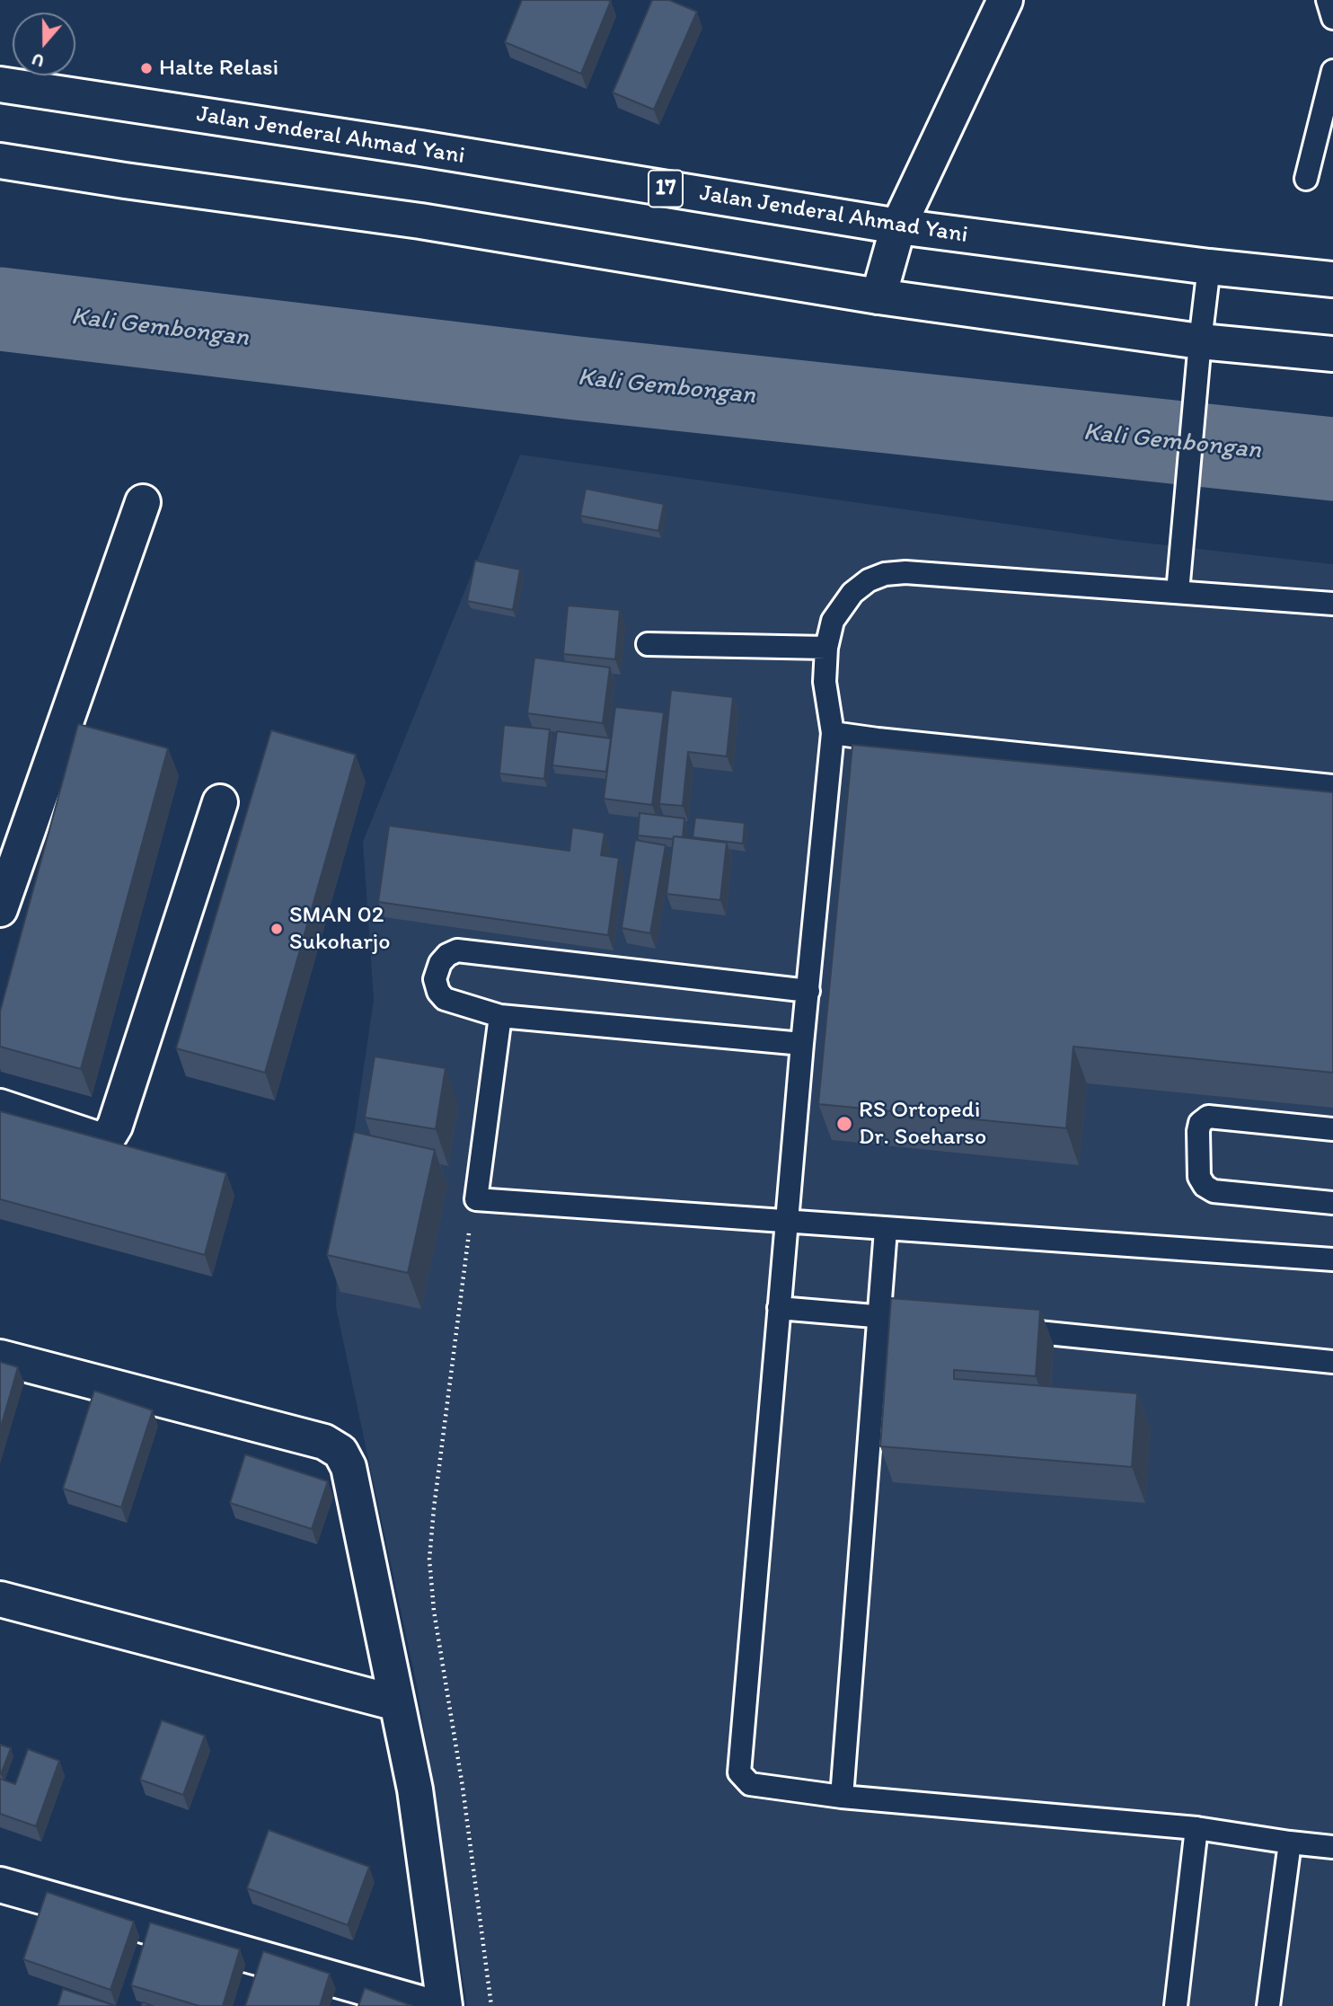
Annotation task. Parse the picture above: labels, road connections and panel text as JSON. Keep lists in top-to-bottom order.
{
  "streets": {
    "main road": ["Jalan Jenderal Ahmad Yani", "17"]
  },
  "water": ["Kali Gembongan"],
  "places": ["Halte Relasi", "SMAN 02 Sukoharjo", "RS Ortopedi Dr. Soeharso"],
  "north": "bottom"
}
